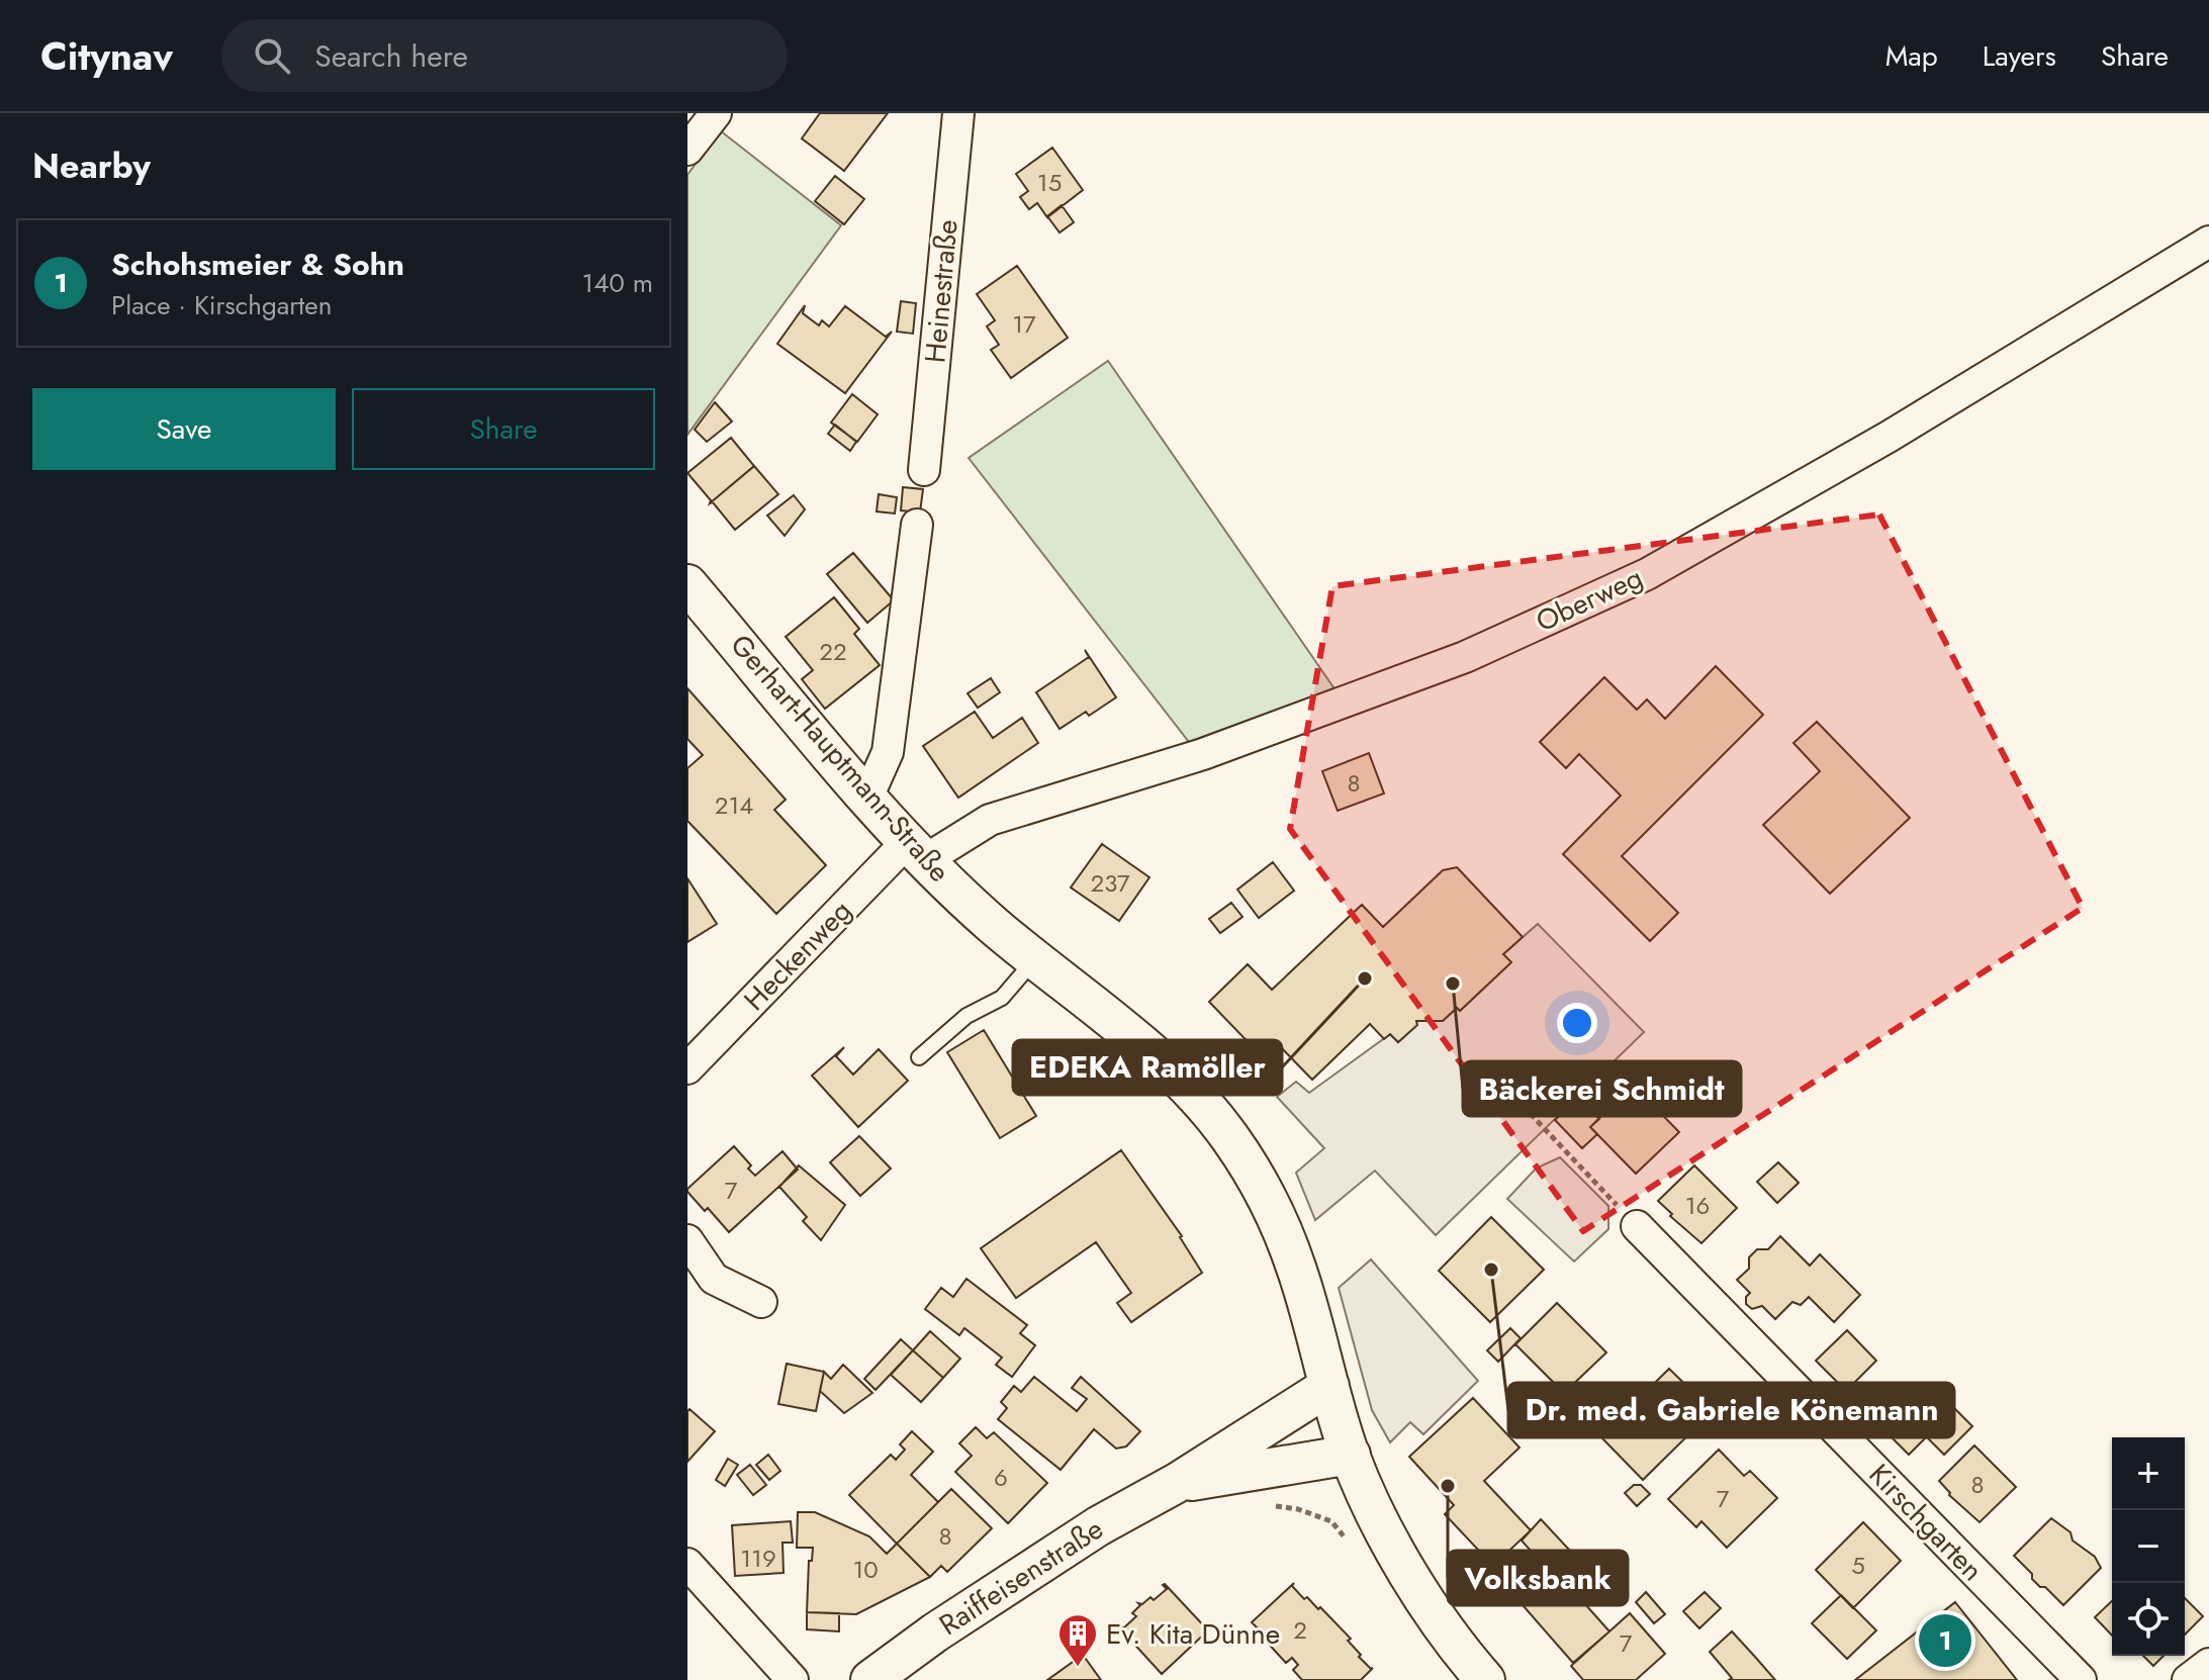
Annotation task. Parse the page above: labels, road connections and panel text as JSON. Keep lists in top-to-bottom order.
{
  "streets": {
    "street": [
      "Heinestraße",
      "Oberweg",
      "Gerhart-Hauptmann-Straße",
      "Heckenweg",
      "Kirschgarten",
      "Raiffeisenstraße"
    ]
  },
  "crossings": [
    ["Oberweg", "Gerhart-Hauptmann-Straße"],
    ["Oberweg", "Heckenweg"],
    ["Gerhart-Hauptmann-Straße", "Heckenweg"],
    ["Gerhart-Hauptmann-Straße", "Raiffeisenstraße"]
  ],
  "places": {
    "other": [
      "EDEKA Ramöller",
      "Bäckerei Schmidt",
      "Dr. med. Gabriele Könemann",
      "Volksbank"
    ],
    "building": ["Ev. Kita Dünne"]
  },
  "house_numbers": [
    "15",
    "17",
    "22",
    "8",
    "214",
    "237",
    "7",
    "16",
    "6",
    "8",
    "7",
    "8",
    "119",
    "5",
    "10",
    "2",
    "7"
  ],
  "page": {
    "header": "Citynav",
    "search": "Search here",
    "nav": ["Map", "Layers", "Share"],
    "heading": "Nearby",
    "list": [
      {
        "mark": "1",
        "name": "Schohsmeier & Sohn",
        "note": "Place · Kirschgarten",
        "value": "140 m"
      }
    ],
    "buttons": ["Save", "Share"],
    "map_buttons": ["+", "−"],
    "pins": "1"
  }
}
